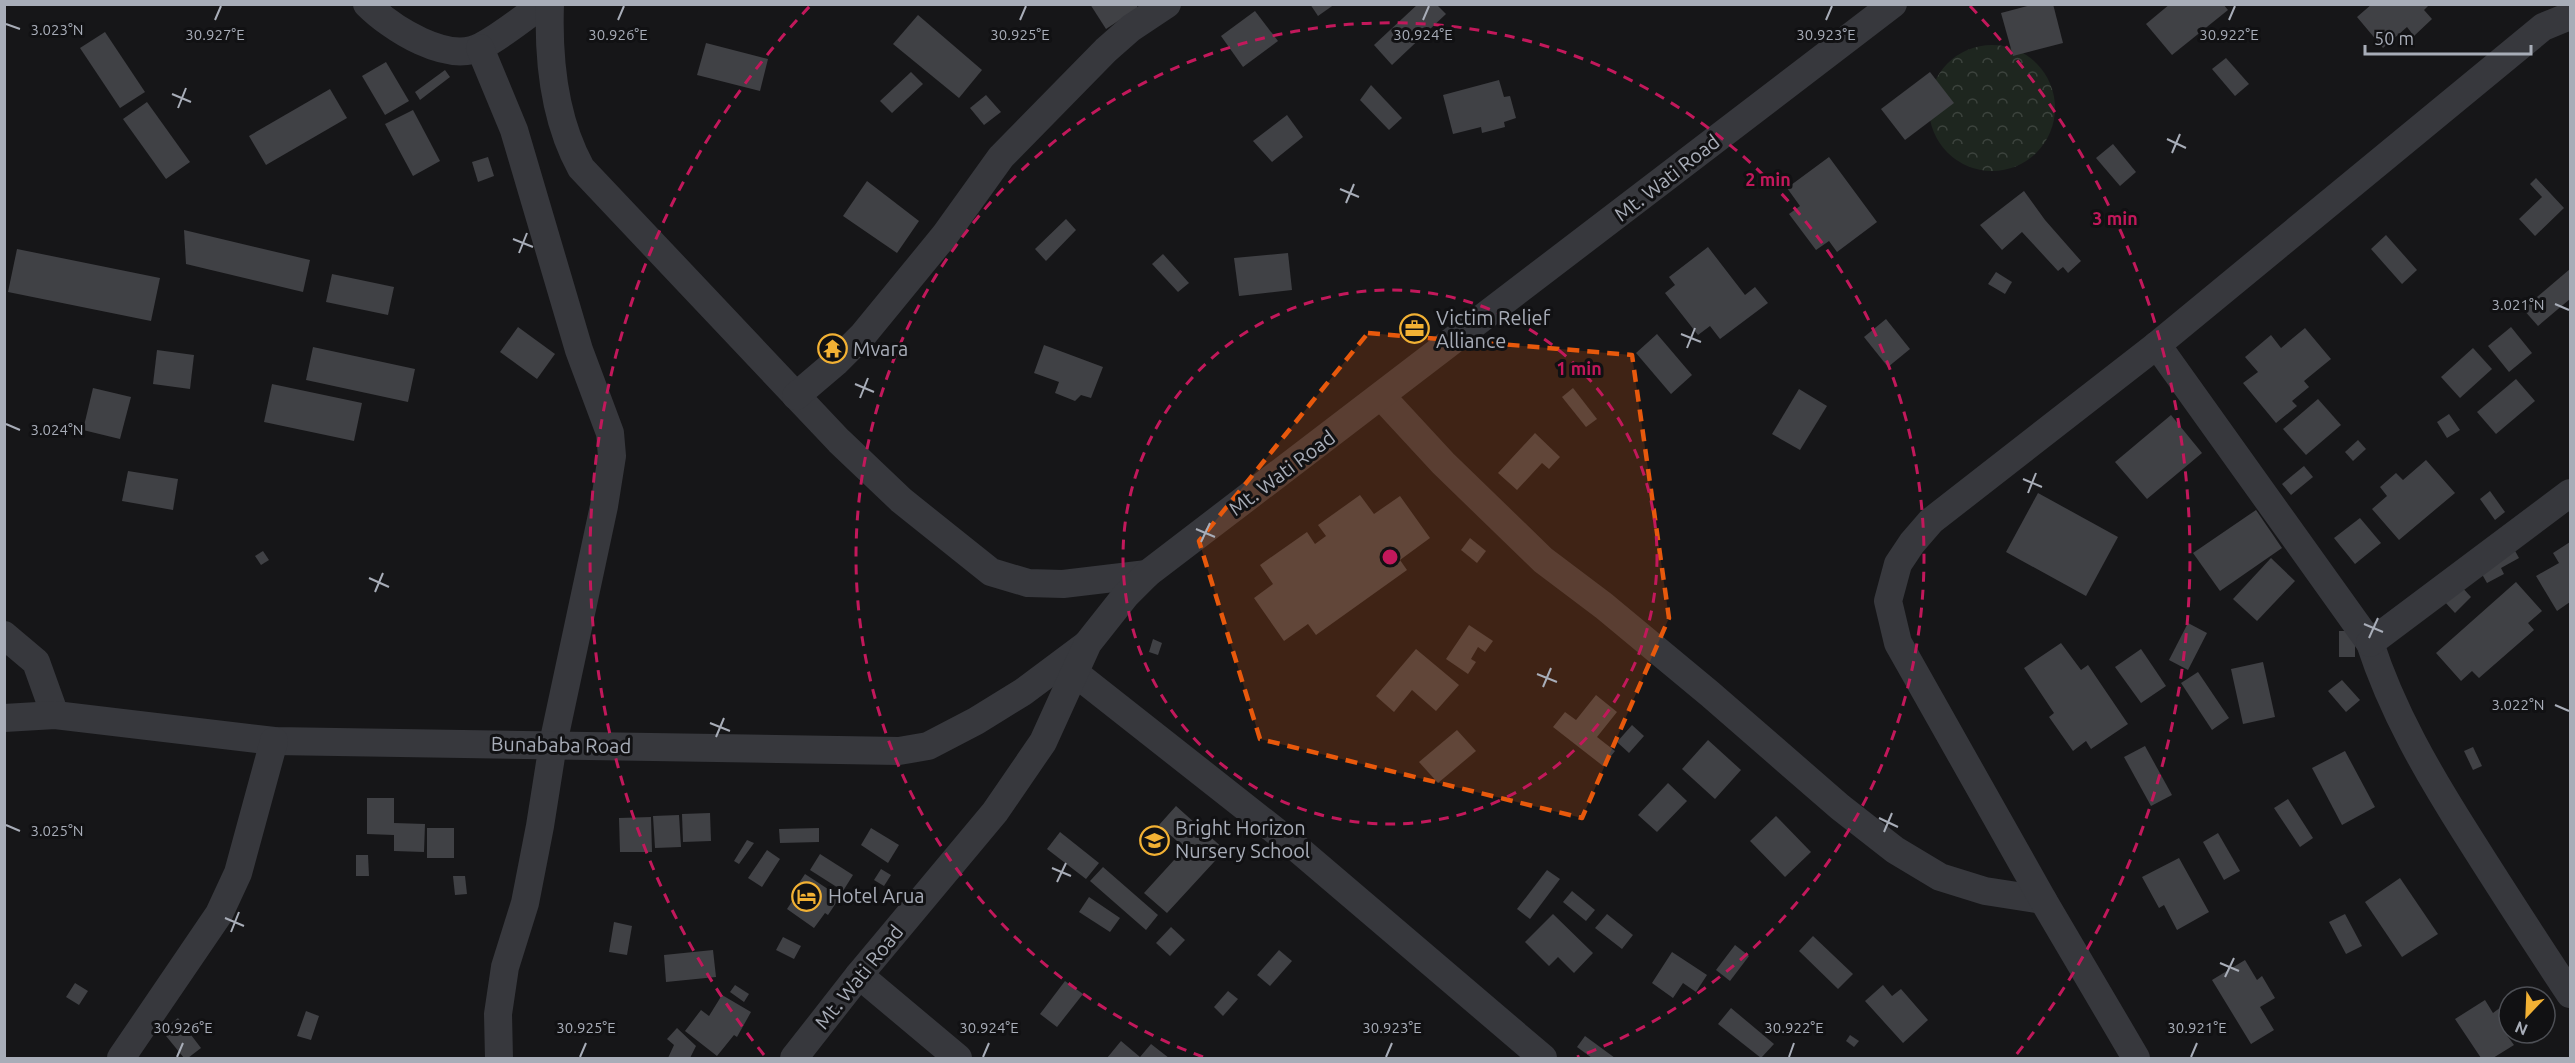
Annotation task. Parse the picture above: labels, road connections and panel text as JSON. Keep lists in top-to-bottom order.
{
  "streets": {
    "street": ["Mt. Wati Road", "Bunababa Road"]
  },
  "crossings": [
    ["Mt. Wati Road", "Bunababa Road"]
  ],
  "places": {
    "office": ["Victim Relief Alliance"],
    "temple": ["Mvara"],
    "school or university": ["Bright Horizon Nursery School"],
    "hotel": ["Hotel Arua"]
  },
  "scale_bar": "50 m",
  "north": "bottom left",
  "coordinates": [
    "3.023°N",
    "30.927°E",
    "30.926°E",
    "30.925°E",
    "30.924°E",
    "30.923°E",
    "30.922°E",
    "3.021°N",
    "3.024°N",
    "3.022°N",
    "3.025°N",
    "30.921°E"
  ],
  "rings": ["2 min", "3 min", "1 min"]
}
